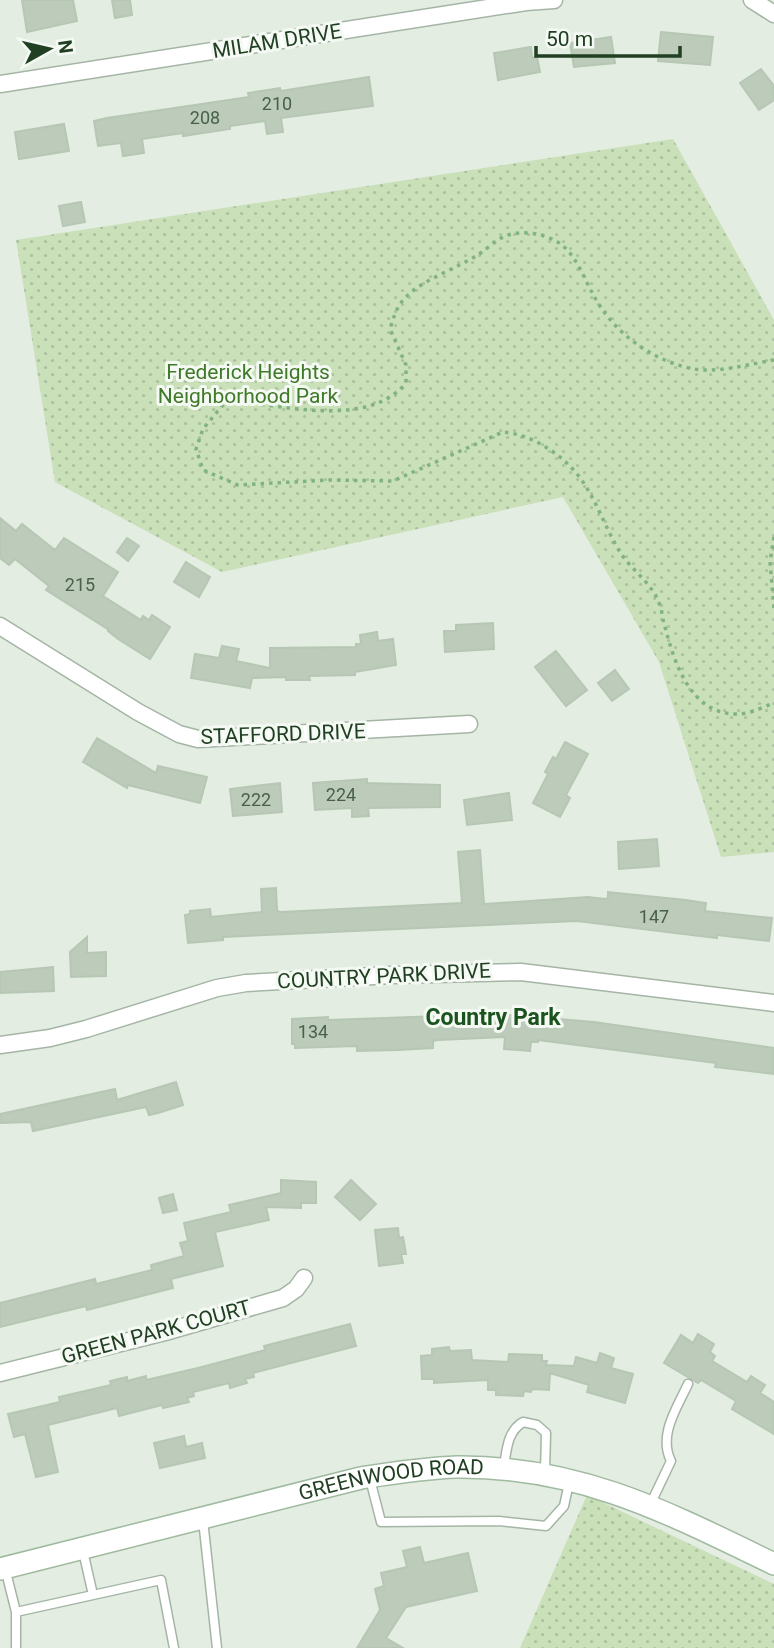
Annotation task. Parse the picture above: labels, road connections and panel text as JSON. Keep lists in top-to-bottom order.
{
  "streets": {
    "main road": ["GREENWOOD ROAD"],
    "street": [
      "MILAM DRIVE",
      "STAFFORD DRIVE",
      "COUNTRY PARK DRIVE",
      "GREEN PARK COURT"
    ]
  },
  "districts": ["Country Park"],
  "parks": ["Frederick Heights Neighborhood Park"],
  "house_numbers": [
    "210",
    "208",
    "215",
    "224",
    "222",
    "147",
    "134"
  ],
  "scale_bar": "50 m",
  "north": "right"
}
